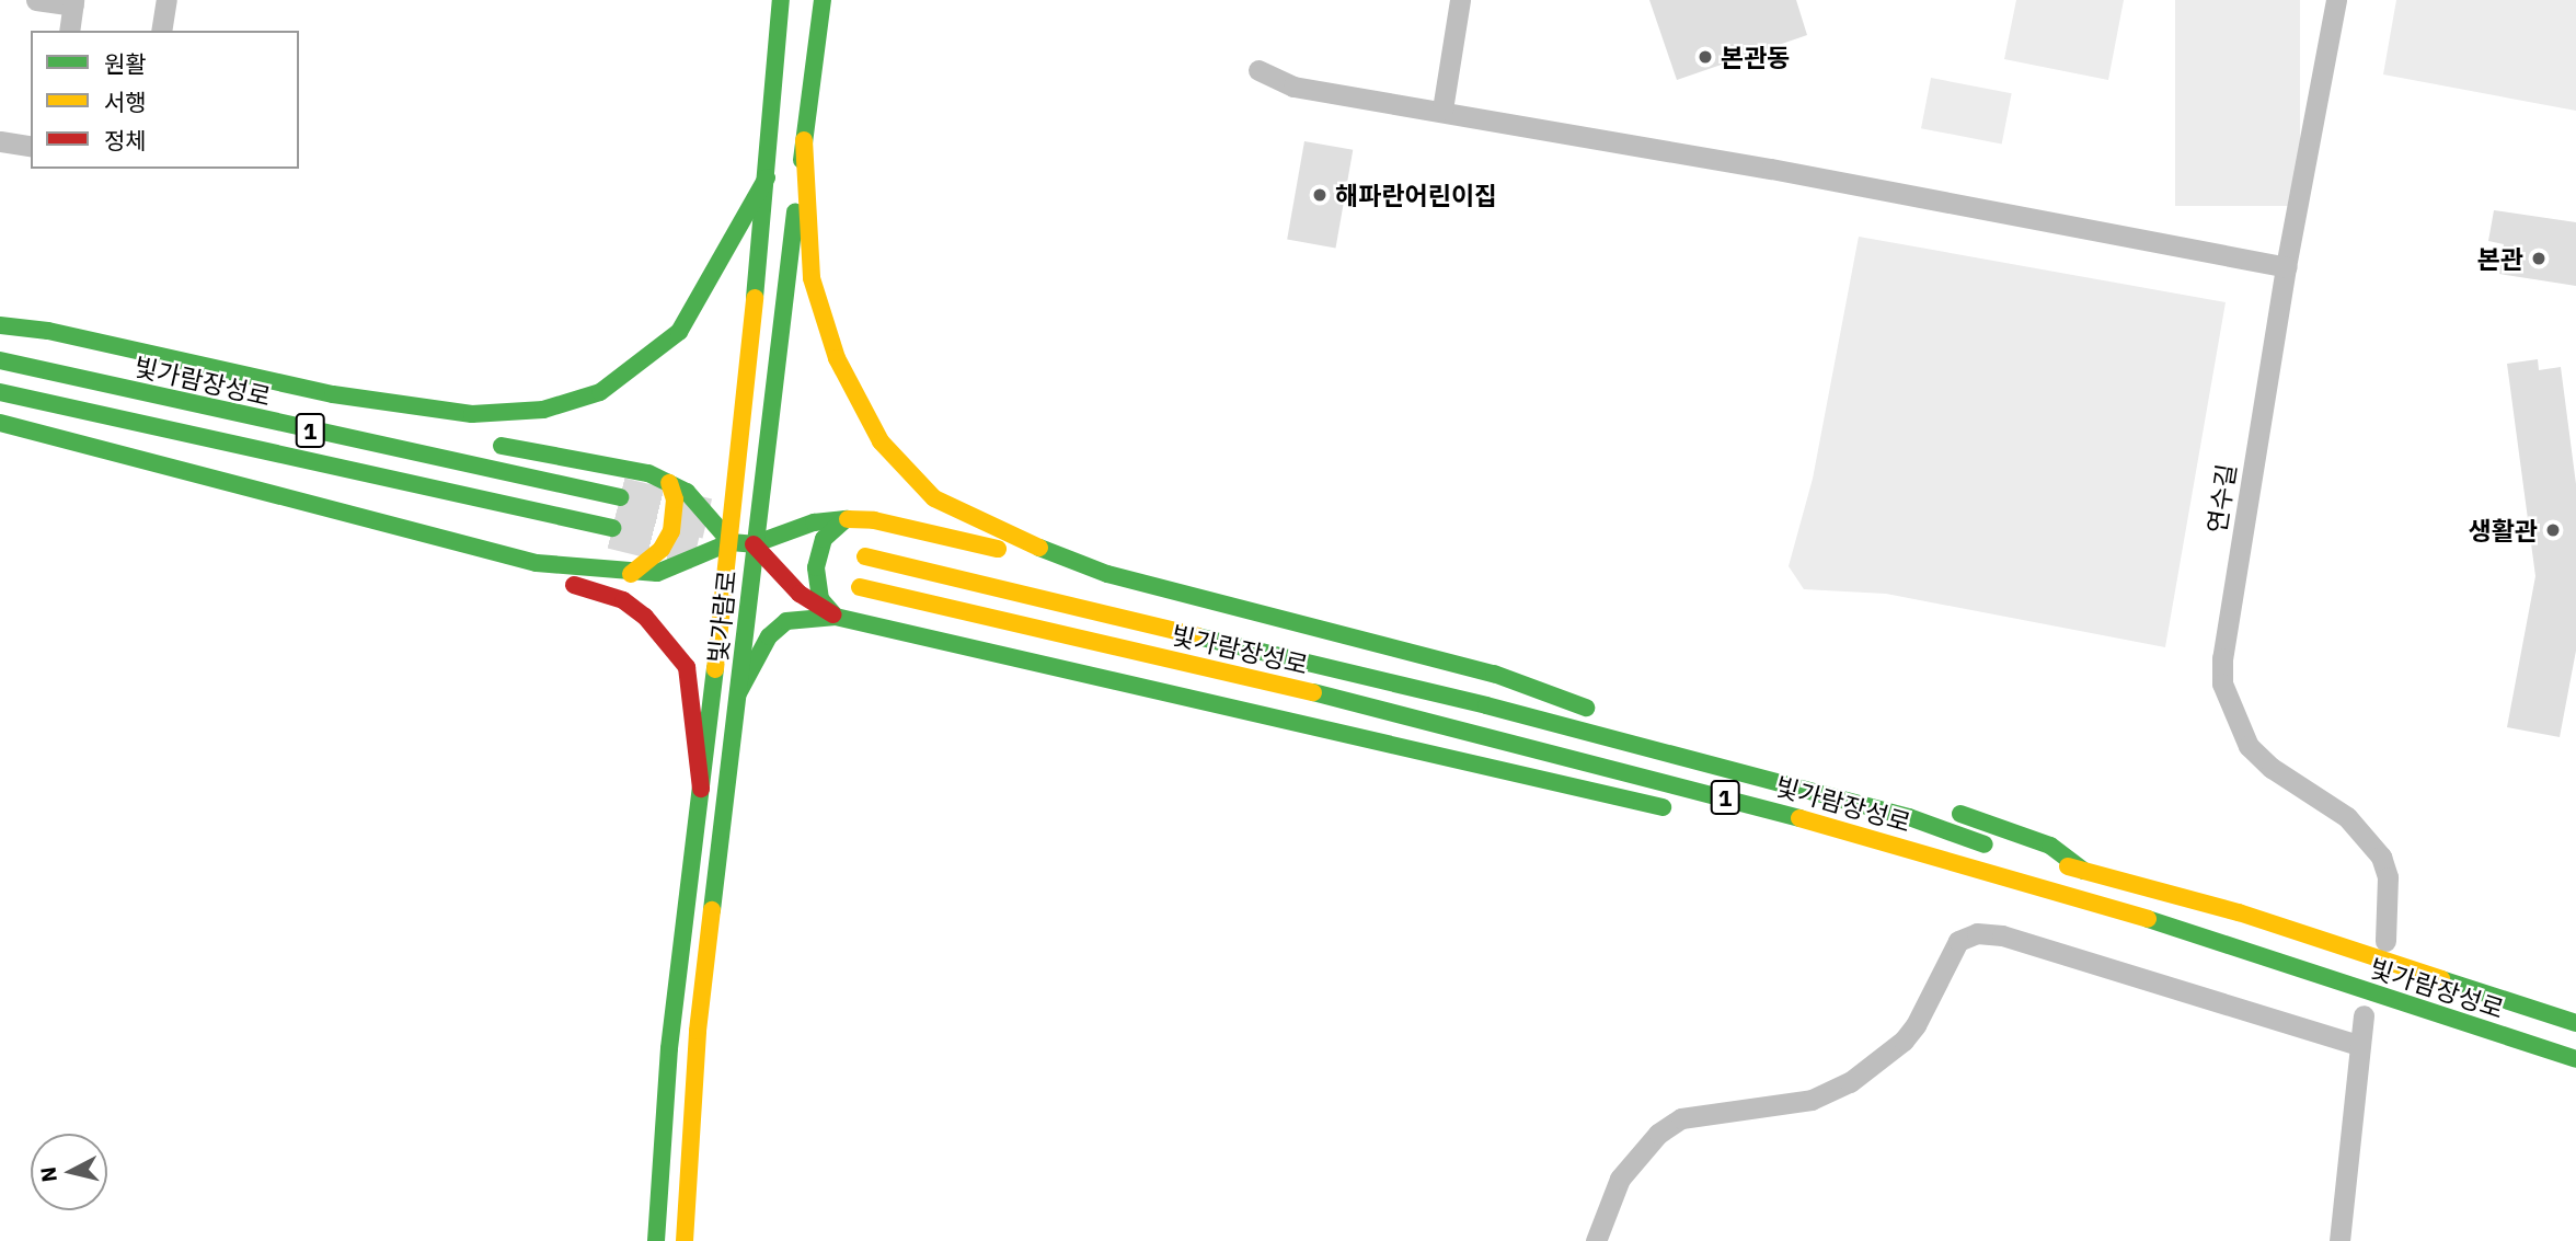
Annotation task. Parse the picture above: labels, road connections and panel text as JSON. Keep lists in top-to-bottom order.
{
  "streets": {
    "main road": ["빛가람장성로", "1", "빛가람로"],
    "street": ["연수길"]
  },
  "places": [
    "본관동",
    "해파란어린이집",
    "본관",
    "생활관"
  ],
  "legend": ["원활", "서행", "정체"],
  "north": "left"
}
